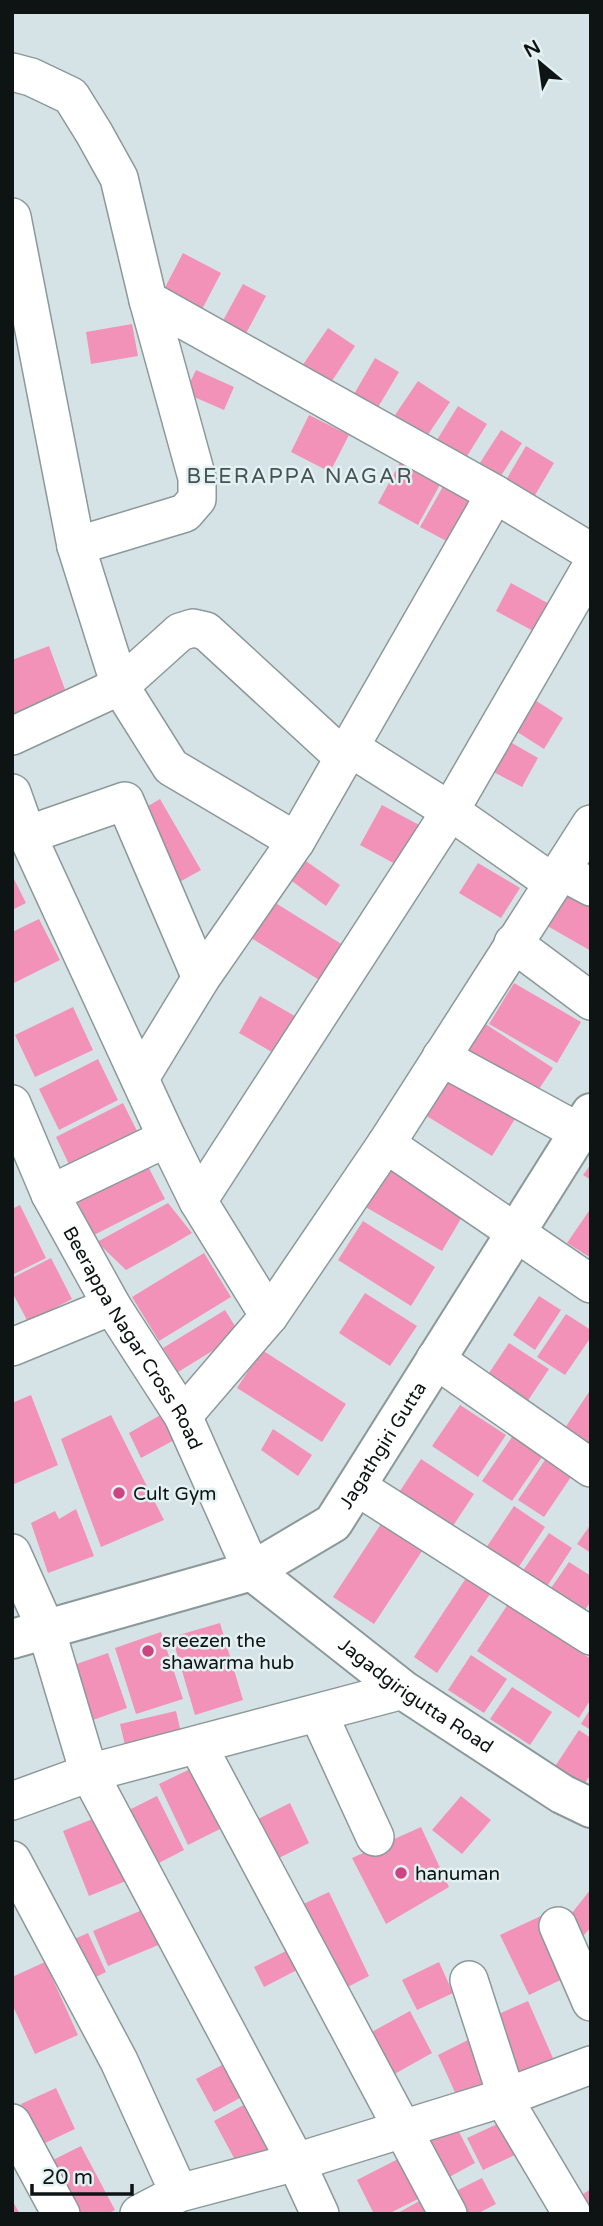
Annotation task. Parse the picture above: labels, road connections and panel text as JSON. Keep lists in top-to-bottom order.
{
  "streets": {
    "street": ["Beerappa Nagar Cross Road", "Jagathgiri Gutta", "Jagadgirigutta Road"]
  },
  "crossings": [
    ["Beerappa Nagar Cross Road", "Jagathgiri Gutta"],
    ["Beerappa Nagar Cross Road", "Jagadgirigutta Road"],
    ["Jagathgiri Gutta", "Jagadgirigutta Road"]
  ],
  "districts": ["BEERAPPA NAGAR"],
  "places": ["Cult Gym", "sreezen the shawarma hub", "hanuman"],
  "scale_bar": "20 m",
  "north": "top left"
}
